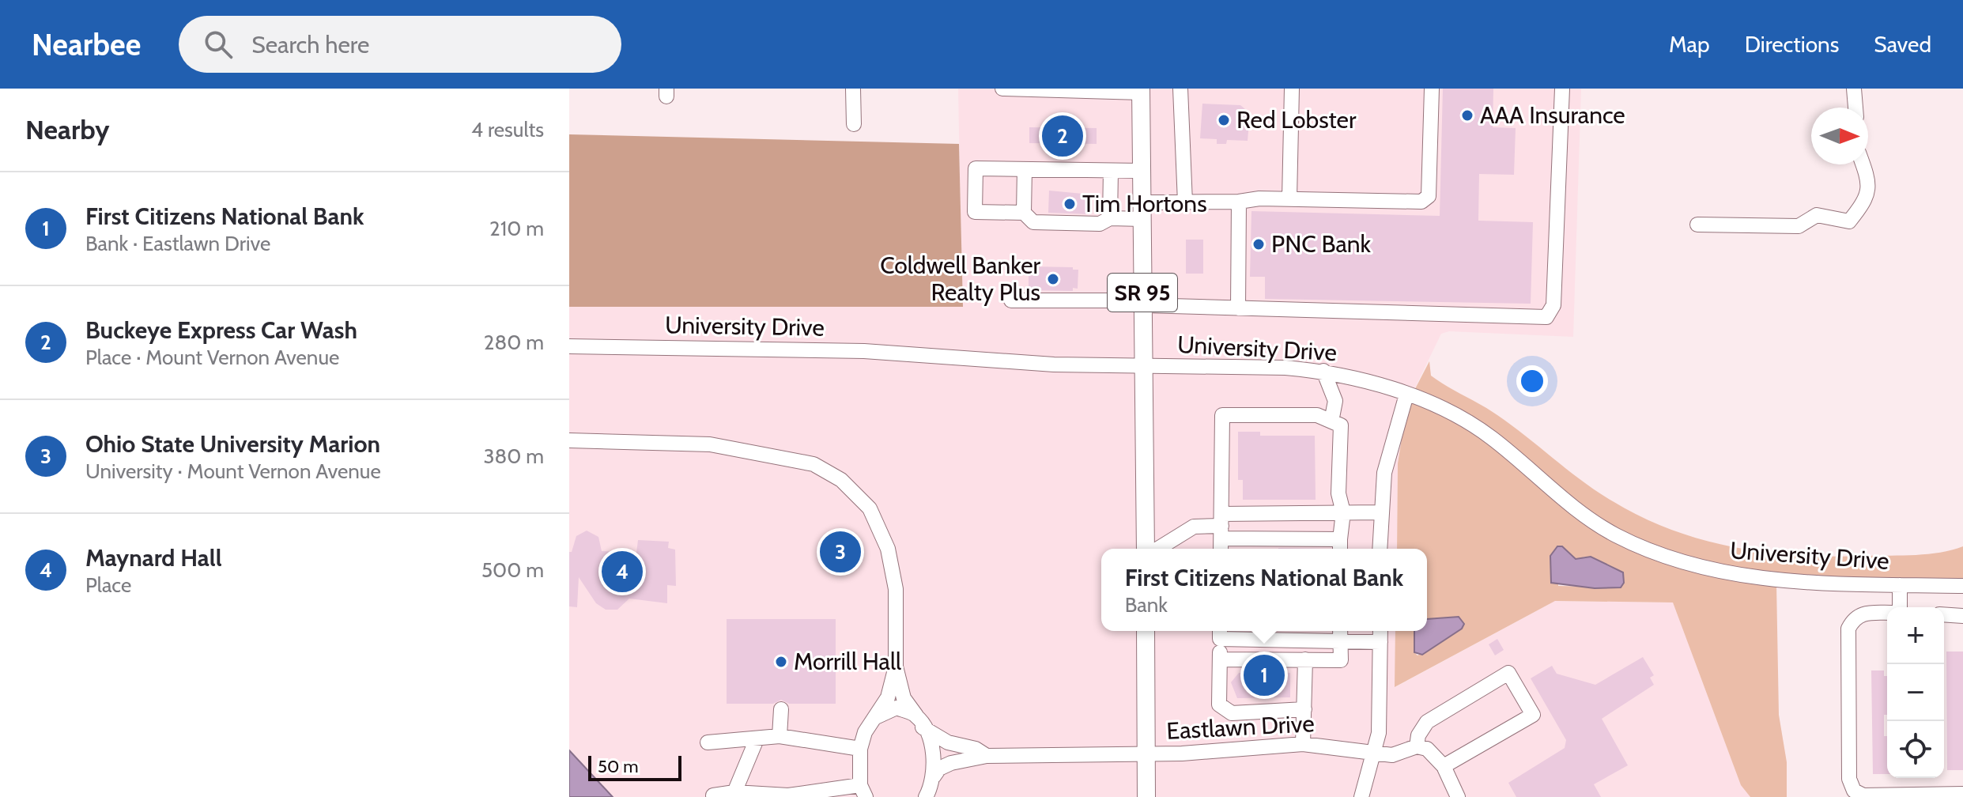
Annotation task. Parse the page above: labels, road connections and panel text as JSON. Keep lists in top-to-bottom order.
{
  "streets": {
    "main road": ["SR 95"],
    "street": ["University Drive", "Eastlawn Drive"]
  },
  "crossings": [
    ["SR 95", "University Drive"]
  ],
  "places": [
    "AAA Insurance",
    "Red Lobster",
    "Tim Hortons",
    "PNC Bank",
    "Coldwell Banker Realty Plus",
    "Morrill Hall"
  ],
  "scale_bar": "50 m",
  "north": "right",
  "page": {
    "header": "Nearbee",
    "search": "Search here",
    "nav": ["Map", "Directions", "Saved"],
    "heading": ["Nearby", "4 results"],
    "pins": [
      "2",
      "3",
      "4",
      "1"
    ],
    "list": [
      {
        "mark": "1",
        "name": "First Citizens National Bank",
        "note": "Bank · Eastlawn Drive",
        "value": "210 m"
      },
      {
        "mark": "2",
        "name": "Buckeye Express Car Wash",
        "note": "Place · Mount Vernon Avenue",
        "value": "280 m"
      },
      {
        "mark": "3",
        "name": "Ohio State University Marion",
        "note": "University · Mount Vernon Avenue",
        "value": "380 m"
      },
      {
        "mark": "4",
        "name": "Maynard Hall",
        "note": "Place",
        "value": "500 m"
      }
    ],
    "popup": ["First Citizens National Bank", "Bank"],
    "map_buttons": ["+", "−"],
    "scale": "50 m"
  }
}
